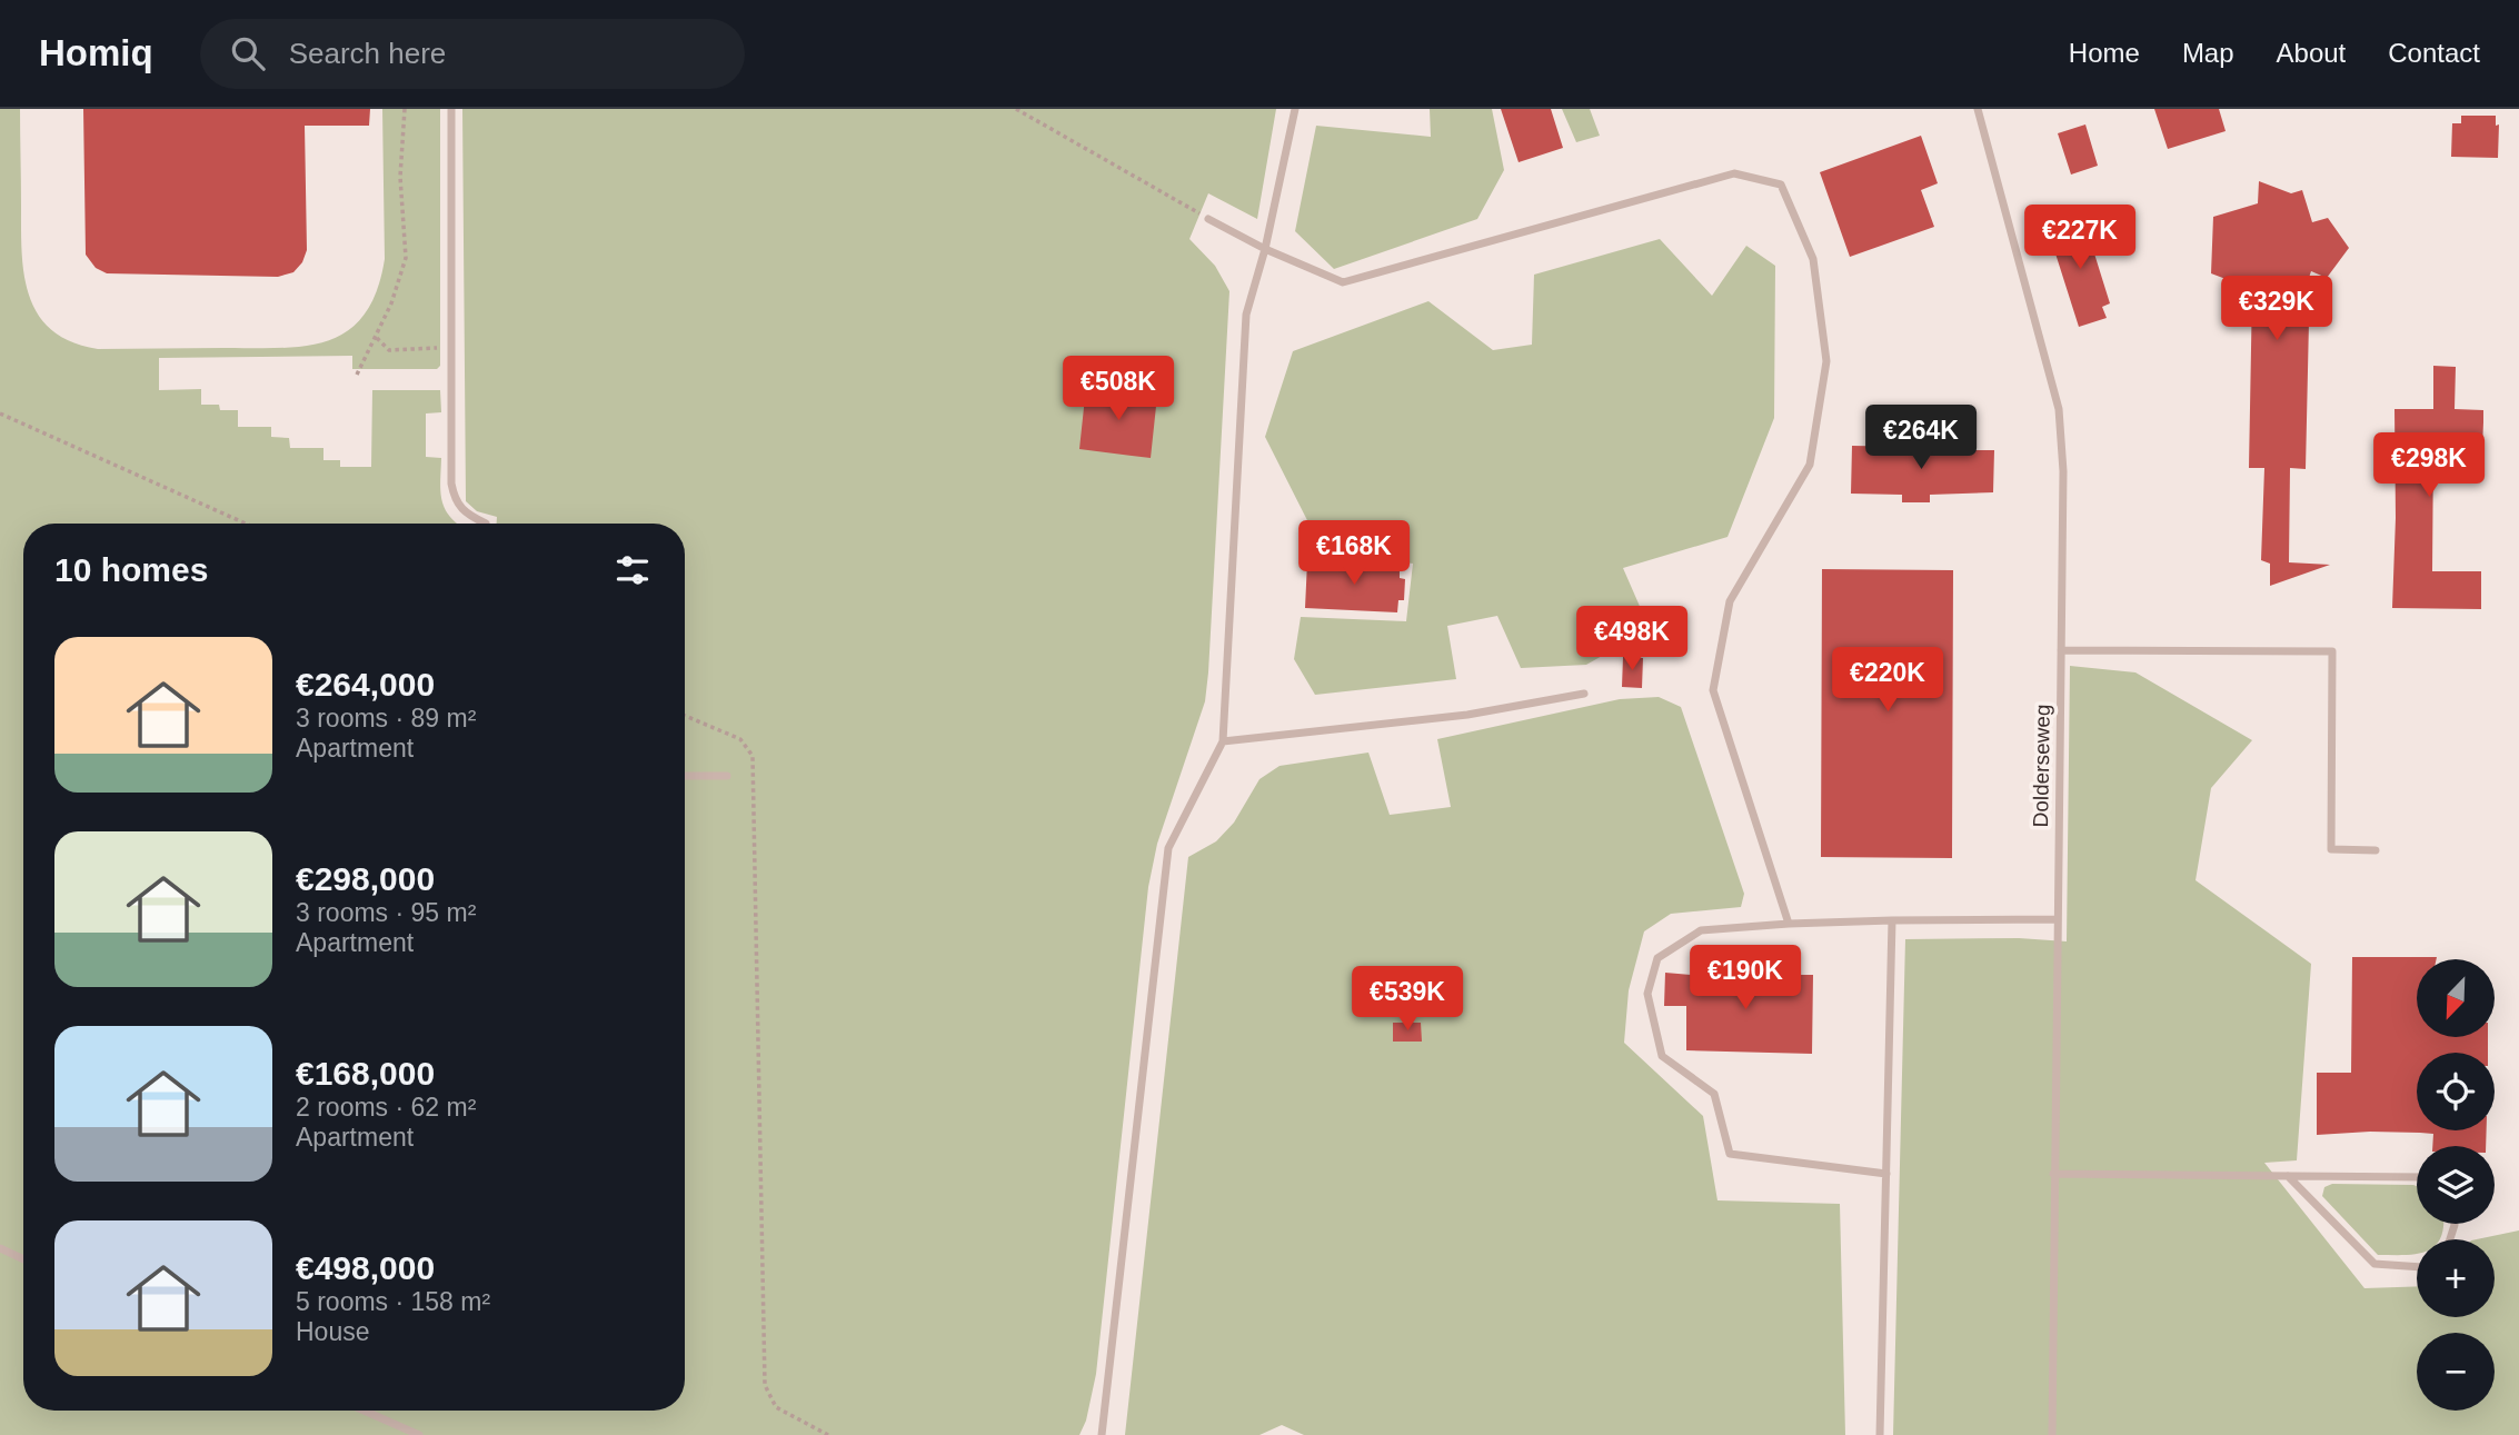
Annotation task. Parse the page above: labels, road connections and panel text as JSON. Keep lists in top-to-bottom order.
{
  "streets": {
    "lane": ["Dolderseweg"]
  },
  "north": "bottom left",
  "page": {
    "header": "Homiq",
    "search": "Search here",
    "nav": [
      "Home",
      "Map",
      "About",
      "Contact"
    ],
    "price": [
      "€227K",
      "€329K",
      "€508K",
      "€264K",
      "€298K",
      "€168K",
      "€498K",
      "€220K",
      "€190K",
      "€539K"
    ],
    "heading": "10 homes",
    "list": [
      {
        "name": "€264,000",
        "note": "3 rooms · 89 m² · Apartment"
      },
      {
        "name": "€298,000",
        "note": "3 rooms · 95 m² · Apartment"
      },
      {
        "name": "€168,000",
        "note": "2 rooms · 62 m² · Apartment"
      },
      {
        "name": "€498,000",
        "note": "5 rooms · 158 m² · House"
      }
    ],
    "map_buttons": ["+", "−"]
  }
}
